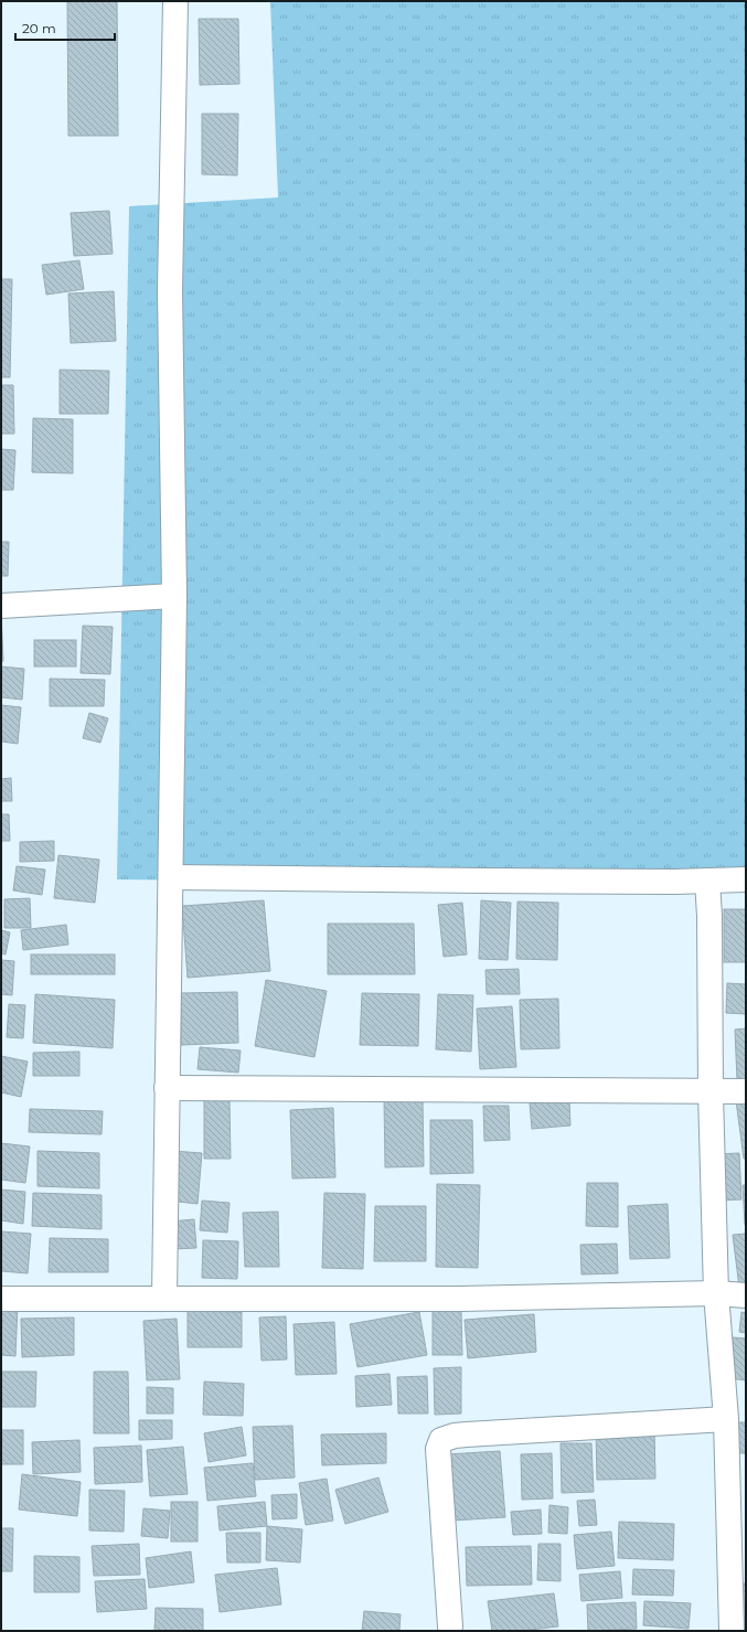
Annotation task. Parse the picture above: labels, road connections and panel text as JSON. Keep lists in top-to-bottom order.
{
  "scale_bar": "20 m"
}
